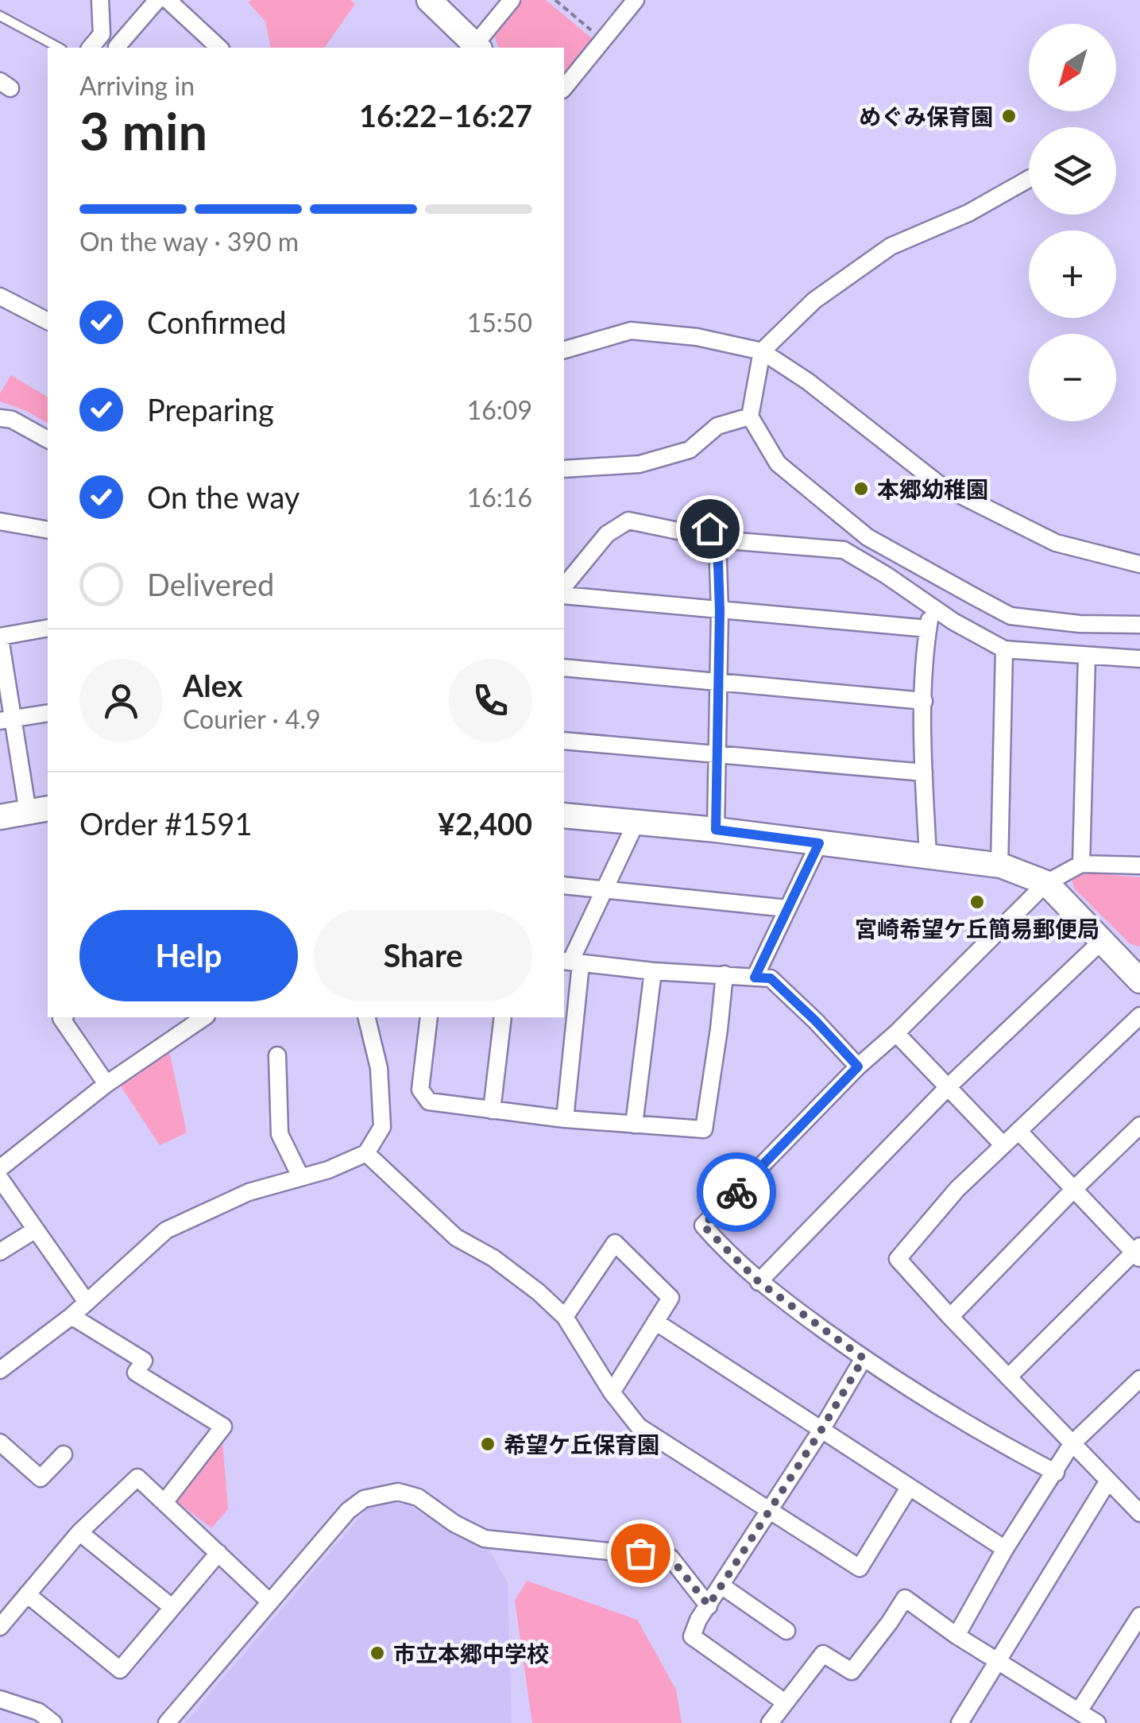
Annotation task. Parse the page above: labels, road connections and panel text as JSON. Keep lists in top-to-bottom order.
{
  "places": [
    "めぐみ保育園",
    "本郷幼稚園",
    "宮崎希望ケ丘簡易郵便局",
    "希望ケ丘保育園",
    "市立本郷中学校"
  ],
  "north": "bottom left",
  "page": {
    "map_buttons": ["+", "−"],
    "heading": ["3 min", "Arriving in", "16:22–16:27"],
    "panel": [
      "Alex",
      "Courier · 4.9",
      "Order #1591",
      "¥2,400"
    ],
    "bar": "On the way · 390 m",
    "list": [
      ["Confirmed", "15:50"],
      ["Preparing", "16:09"],
      ["On the way", "16:16"],
      "Delivered"
    ],
    "buttons": ["Help", "Share"]
  }
}
